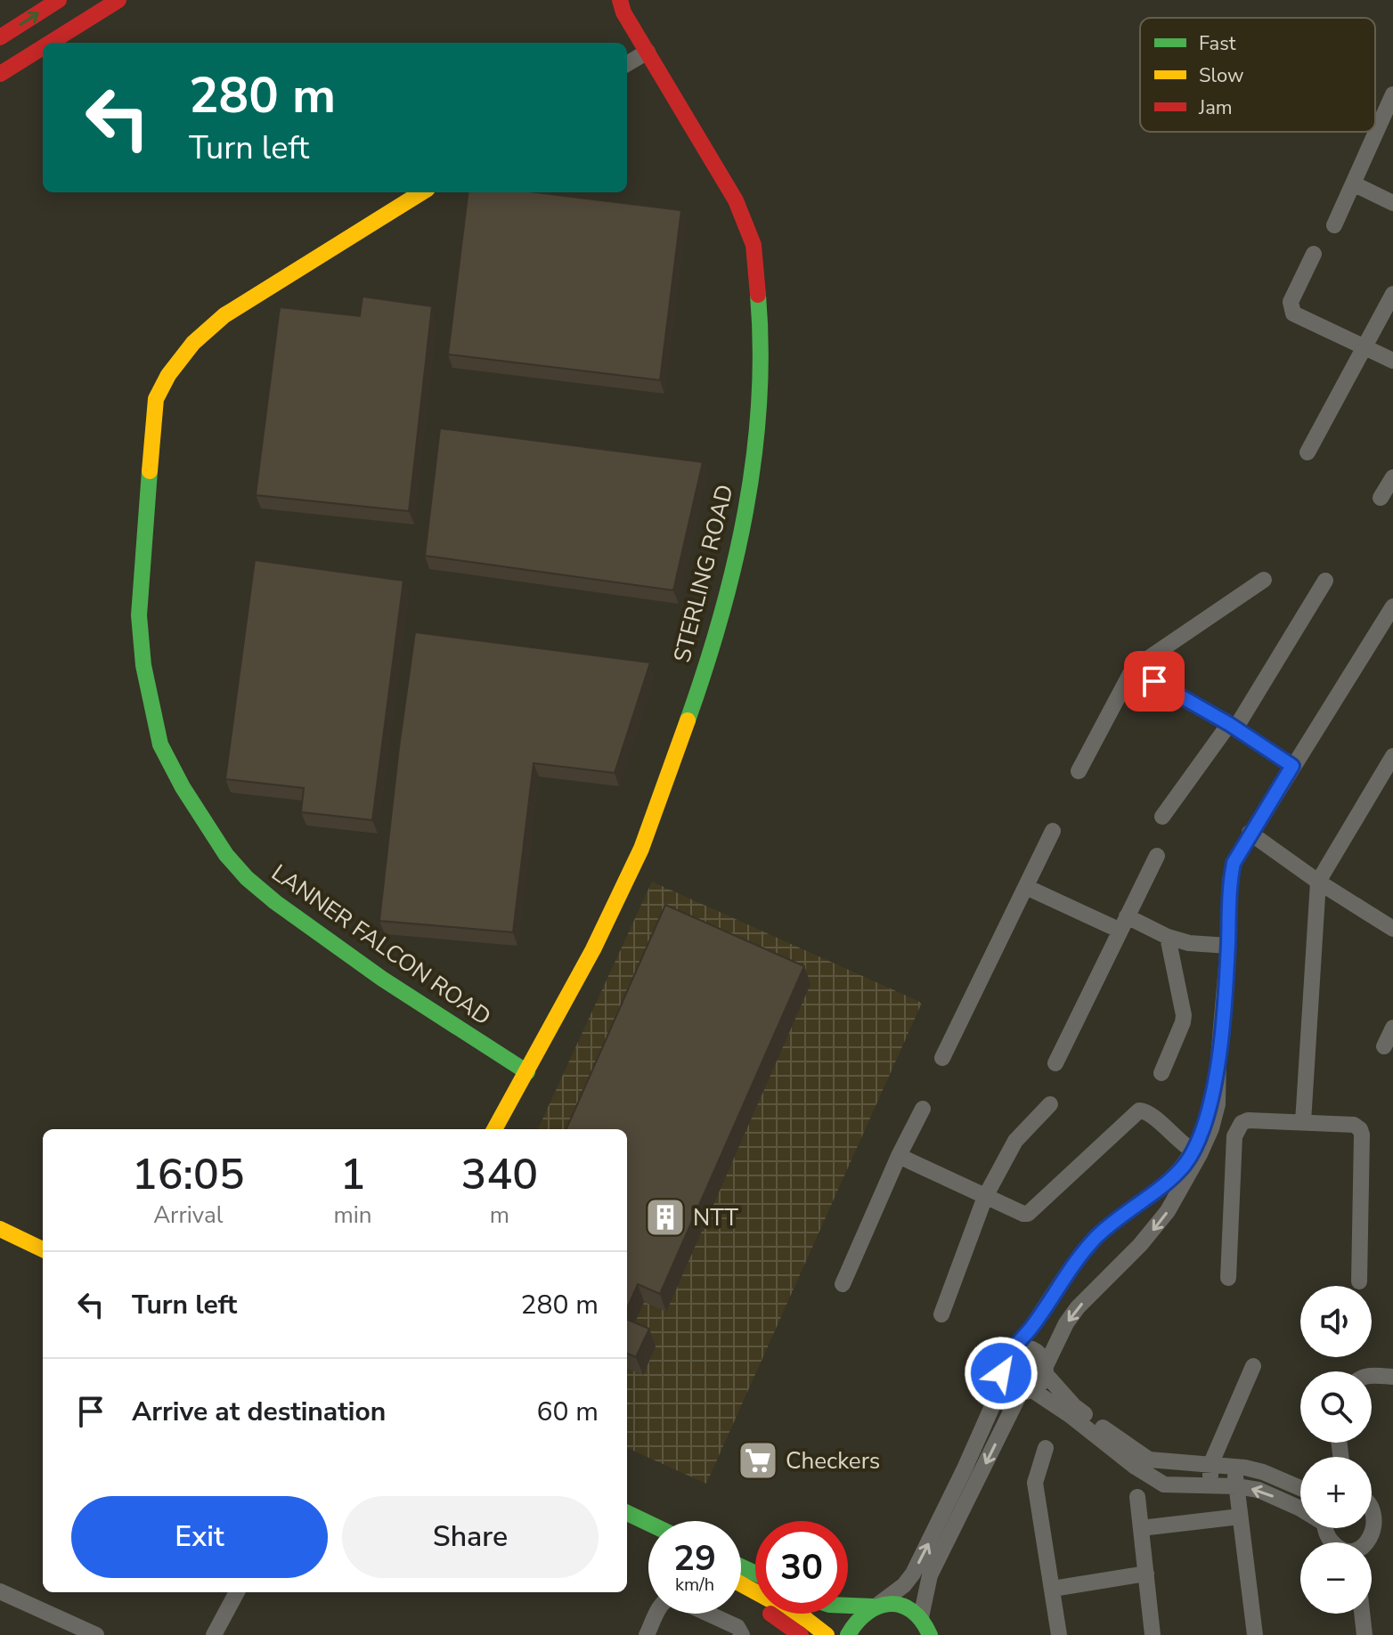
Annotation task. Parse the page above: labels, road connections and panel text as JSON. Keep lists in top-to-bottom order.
{
  "streets": {
    "street": ["STERLING ROAD", "LANNER FALCON ROAD"]
  },
  "crossings": [
    ["STERLING ROAD", "LANNER FALCON ROAD"]
  ],
  "places": {
    "building": ["NTT"],
    "supermarket": ["Checkers"]
  },
  "legend": ["Fast", "Slow", "Jam"],
  "page": {
    "turn": ["280 m", "Turn left"],
    "eta": [
      "16:05",
      "Arrival",
      "1",
      "min",
      "340",
      "m"
    ],
    "list": [
      {
        "name": "Turn left",
        "value": "280 m"
      },
      {
        "name": "Arrive at destination",
        "value": "60 m"
      }
    ],
    "map_buttons": ["+", "−"],
    "buttons": ["Exit", "Share"],
    "speed": "29 km/h",
    "limit": "30"
  }
}
